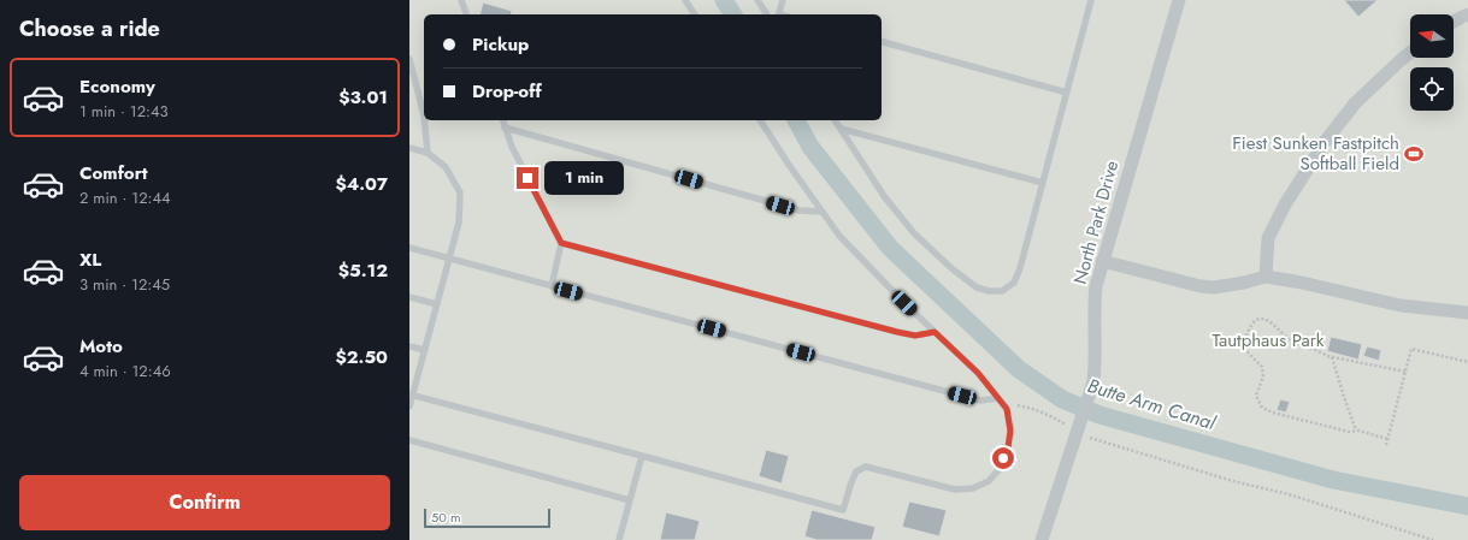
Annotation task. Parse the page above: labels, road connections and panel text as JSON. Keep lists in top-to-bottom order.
{
  "streets": {
    "street": ["North Park Drive"]
  },
  "water": ["Butte Arm Canal"],
  "parks": ["Tautphaus Park"],
  "places": {
    "sports": ["Fiest Sunken Fastpitch Softball Field"]
  },
  "scale_bar": "50 m",
  "north": "left",
  "page": {
    "heading": "Choose a ride",
    "banner": ["Pickup", "Drop-off"],
    "list": [
      {
        "name": "Economy",
        "note": "1 min · 12:43",
        "value": "$3.01"
      },
      {
        "name": "Comfort",
        "note": "2 min · 12:44",
        "value": "$4.07"
      },
      {
        "name": "XL",
        "note": "3 min · 12:45",
        "value": "$5.12"
      },
      {
        "name": "Moto",
        "note": "4 min · 12:46",
        "value": "$2.50"
      }
    ],
    "bubble": "1 min",
    "buttons": "Confirm",
    "scale": "50 m"
  }
}
